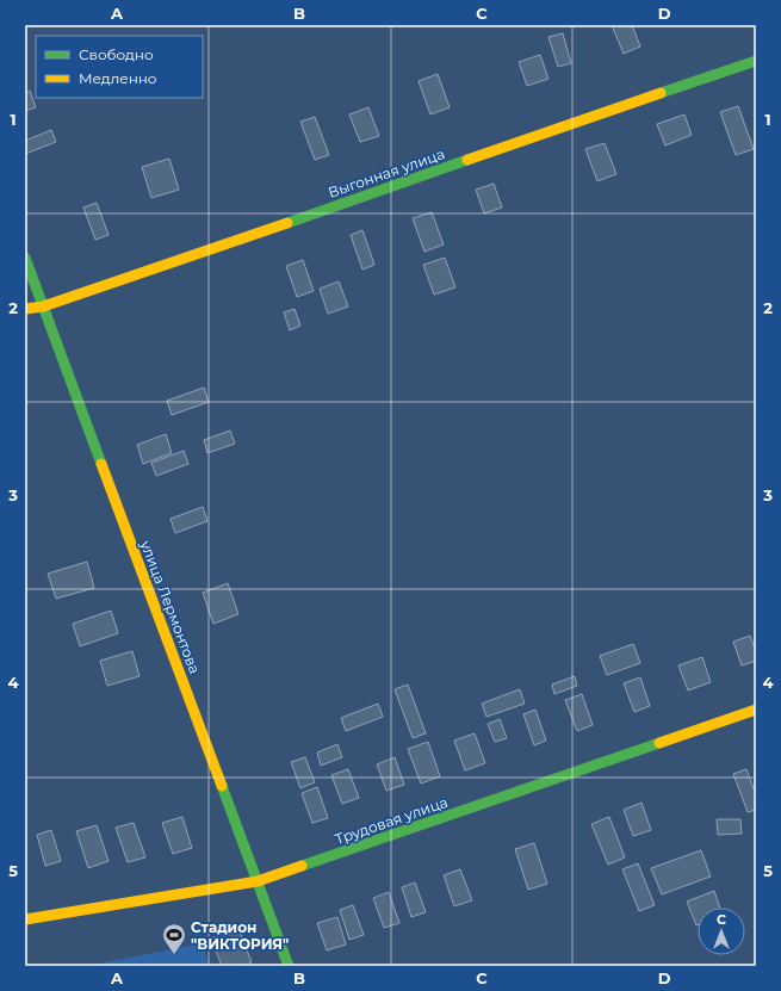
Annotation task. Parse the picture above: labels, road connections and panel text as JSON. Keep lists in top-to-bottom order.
{
  "streets": {
    "street": ["Выгонная улица", "улица Лермонтова", "Трудовая улица"]
  },
  "crossings": [
    ["Выгонная улица", "улица Лермонтова"],
    ["улица Лермонтова", "Трудовая улица"]
  ],
  "places": {
    "sports": ["Стадион \"ВИКТОРИЯ\""]
  },
  "legend": ["Свободно", "Медленно"],
  "north": "top",
  "grid": {
    "columns": [
      "A",
      "B",
      "C",
      "D"
    ],
    "rows": [
      "1",
      "2",
      "3",
      "4",
      "5"
    ]
  }
}
